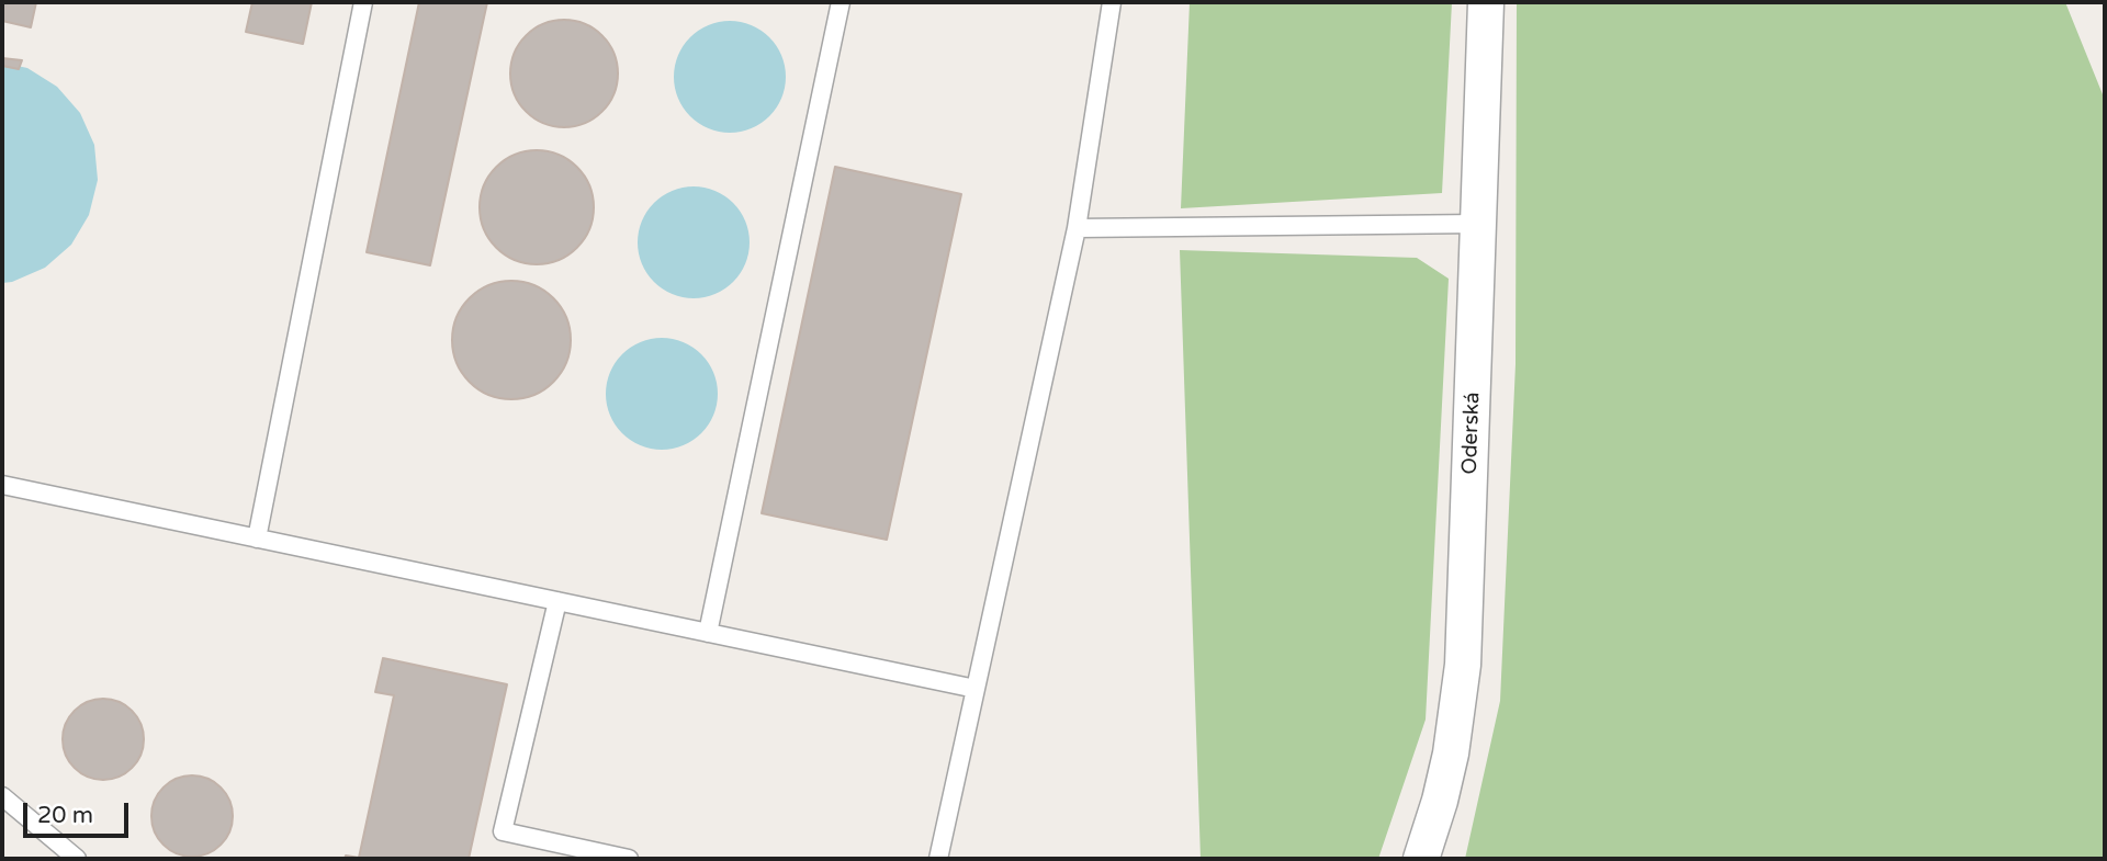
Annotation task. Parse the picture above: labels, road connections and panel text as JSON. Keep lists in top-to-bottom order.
{
  "streets": {
    "street": ["Oderská"]
  },
  "scale_bar": "20 m"
}
